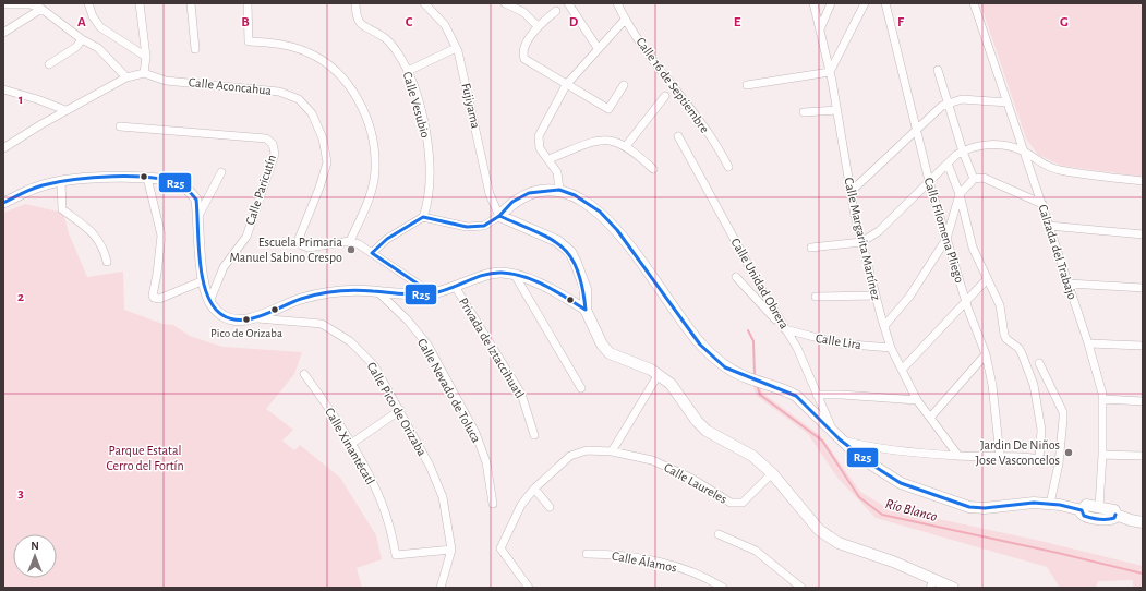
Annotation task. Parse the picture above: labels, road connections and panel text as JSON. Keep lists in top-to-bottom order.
{
  "streets": {
    "street": [
      "Calle 16 de Septiembre",
      "Calle Aconcahua",
      "Calle Vesubio",
      "Fujiyama",
      "Calle Paricutín",
      "Calle Filomena Pliego",
      "Calle Margarita Martínez",
      "Calzada del Trabajo",
      "Calle Unidad Obrera",
      "Calle Lira",
      "Privada de Iztaccihuatl",
      "Calle Nevado de Toluca",
      "Calle Pico de Orizaba",
      "Calle Xinantécatl",
      "Calle Laureles",
      "Calle Álamos"
    ]
  },
  "crossings": [
    ["Calle Paricutín", "Calle Pico de Orizaba"],
    ["Calle Margarita Martínez", "Calle Lira"],
    ["Calle Unidad Obrera", "Calle Lira"],
    ["Privada de Iztaccihuatl", "Calle Pico de Orizaba"],
    ["Calle Nevado de Toluca", "Calle Pico de Orizaba"],
    ["Calle Pico de Orizaba", "Calle Xinantécatl"]
  ],
  "water": ["Río Blanco"],
  "parks": ["Parque Estatal Cerro del Fortín"],
  "places": ["Escuela Primaria Manuel Sabino Crespo", "Pico de Orizaba", "Jardin De Niños Jose Vasconcelos"],
  "lines": ["transit line R25"],
  "north": "top",
  "grid": {
    "columns": [
      "A",
      "B",
      "C",
      "D",
      "E",
      "F",
      "G"
    ],
    "rows": ["1", "2", "3"]
  }
}
